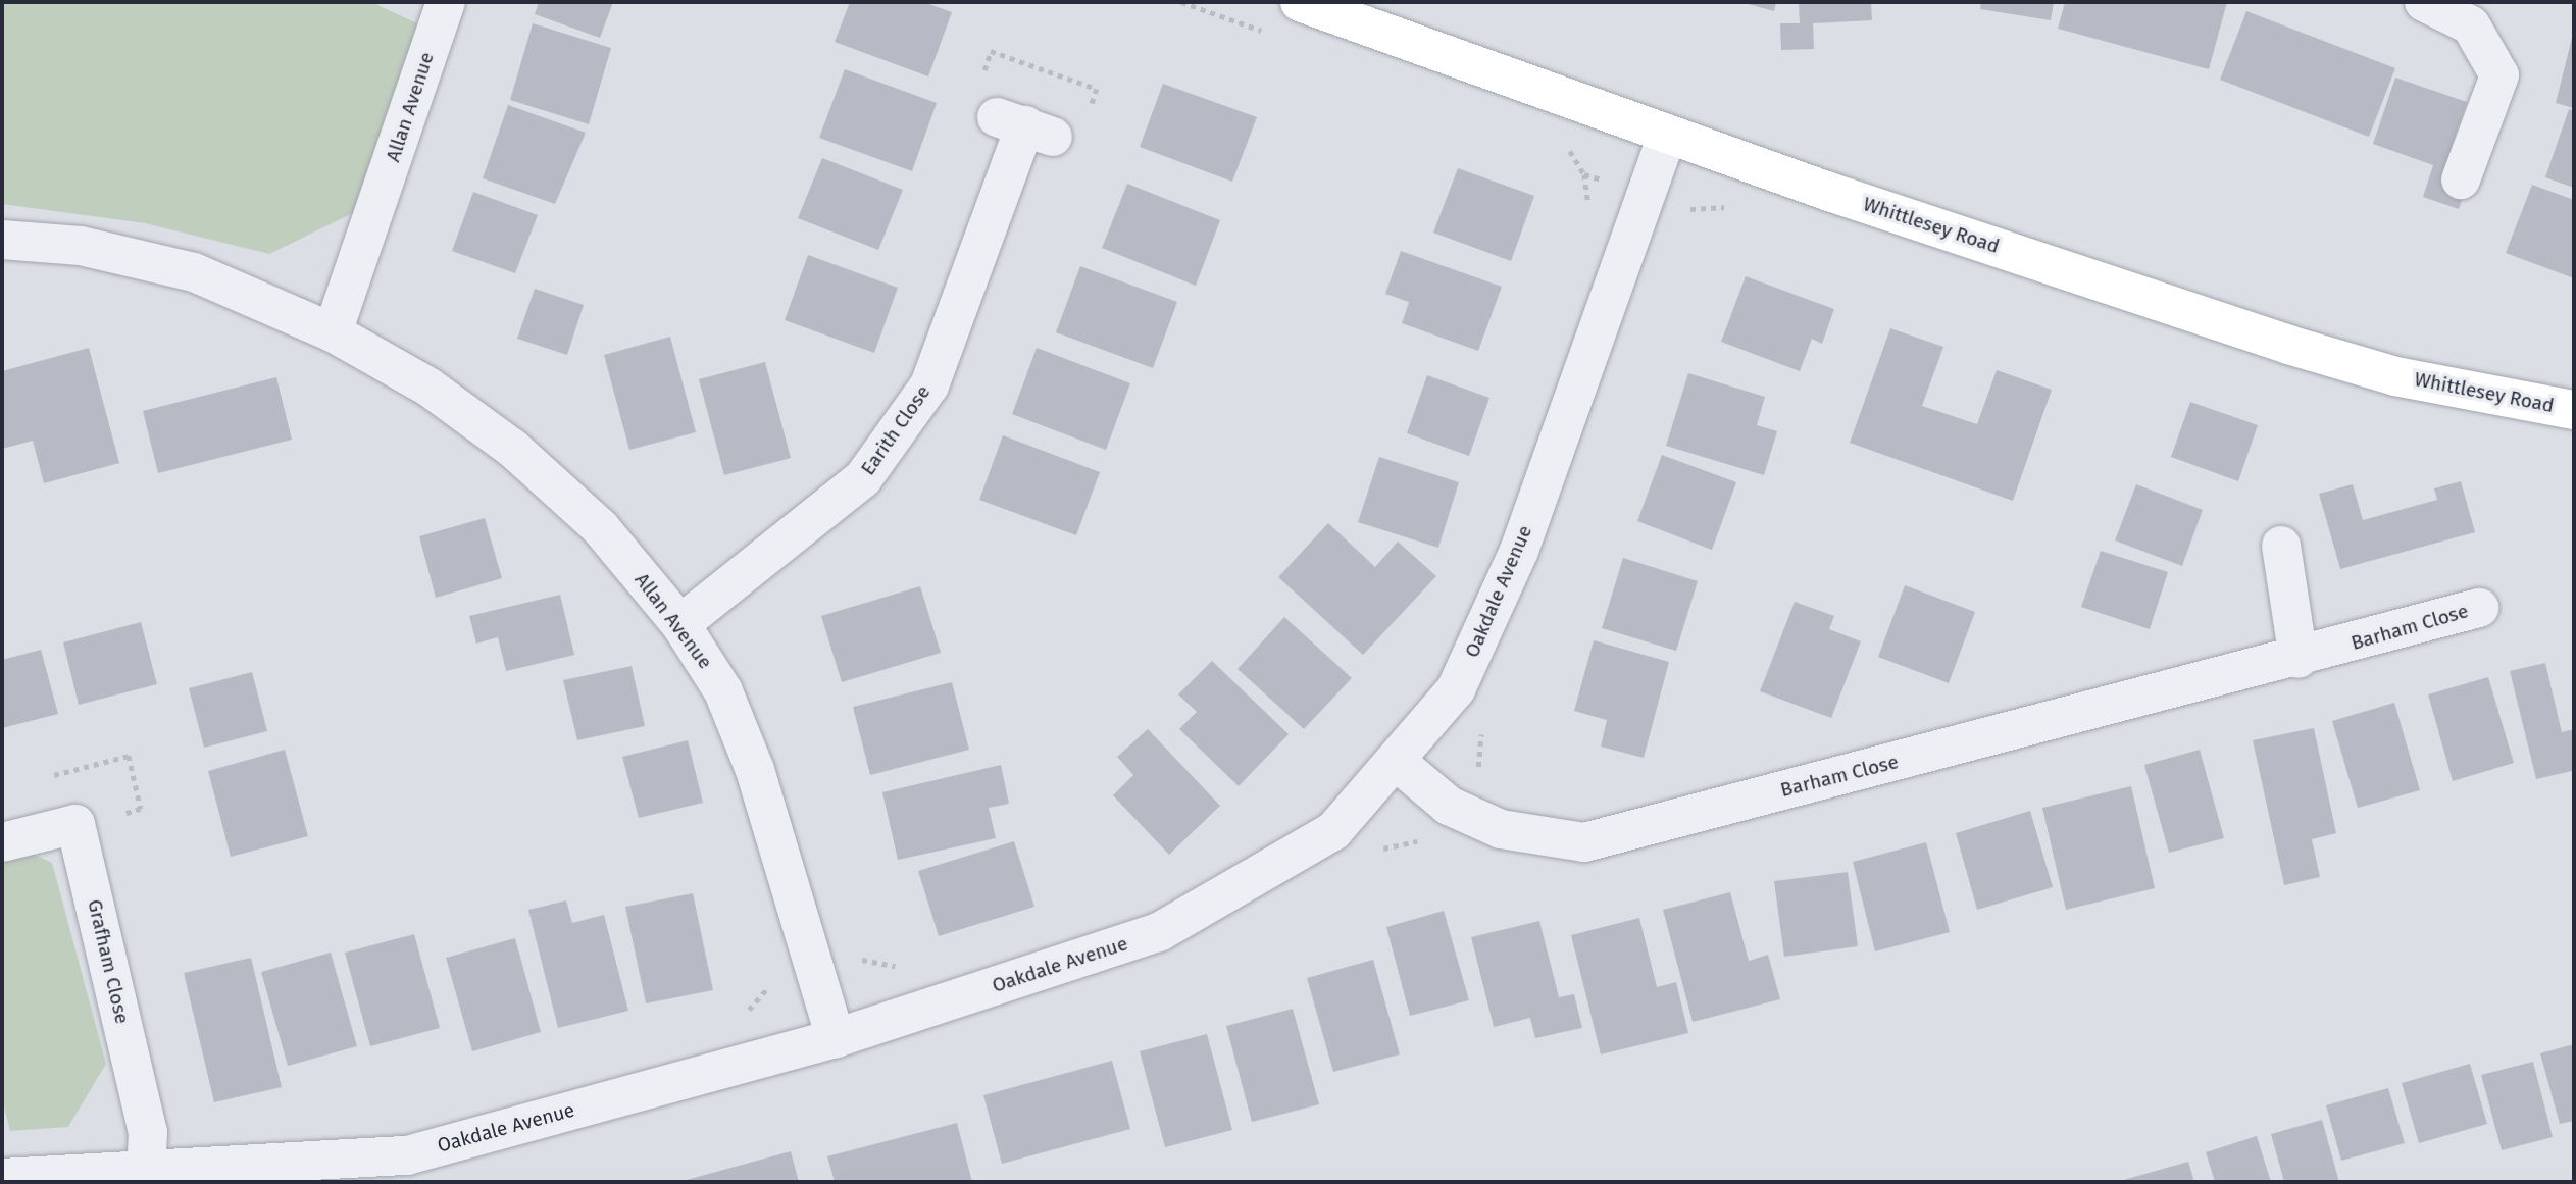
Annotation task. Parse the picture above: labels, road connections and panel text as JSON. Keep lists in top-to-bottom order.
{
  "streets": {
    "main road": ["Whittlesey Road"],
    "street": [
      "Allan Avenue",
      "Earith Close",
      "Oakdale Avenue",
      "Barham Close",
      "Grafham Close"
    ]
  },
  "crossings": [
    ["Allan Avenue", "Earith Close"],
    ["Allan Avenue", "Oakdale Avenue"],
    ["Whittlesey Road", "Oakdale Avenue"],
    ["Oakdale Avenue", "Barham Close"],
    ["Oakdale Avenue", "Grafham Close"]
  ]
}
